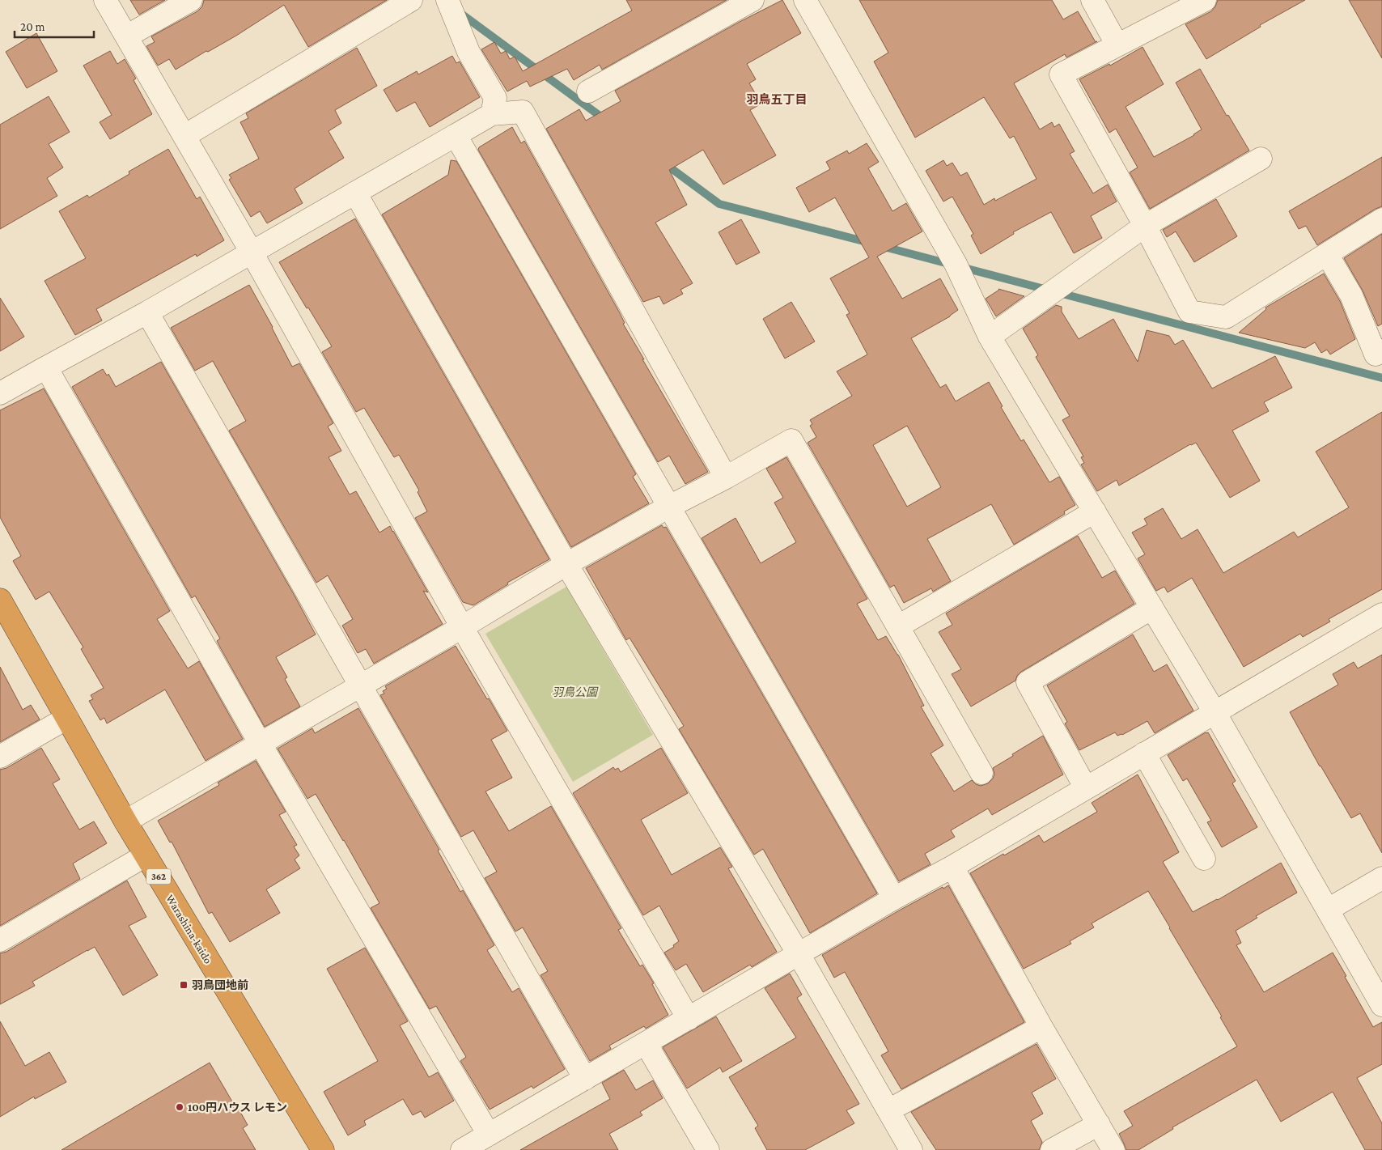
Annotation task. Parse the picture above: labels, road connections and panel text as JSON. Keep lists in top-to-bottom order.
{
  "streets": {
    "highway": ["362", "Warashina-kaido"]
  },
  "districts": ["羽鳥五丁目"],
  "parks": ["羽鳥公園"],
  "places": {
    "transit": ["羽鳥団地前"],
    "other": ["100円ハウス レモン"]
  },
  "scale_bar": "20 m"
}
